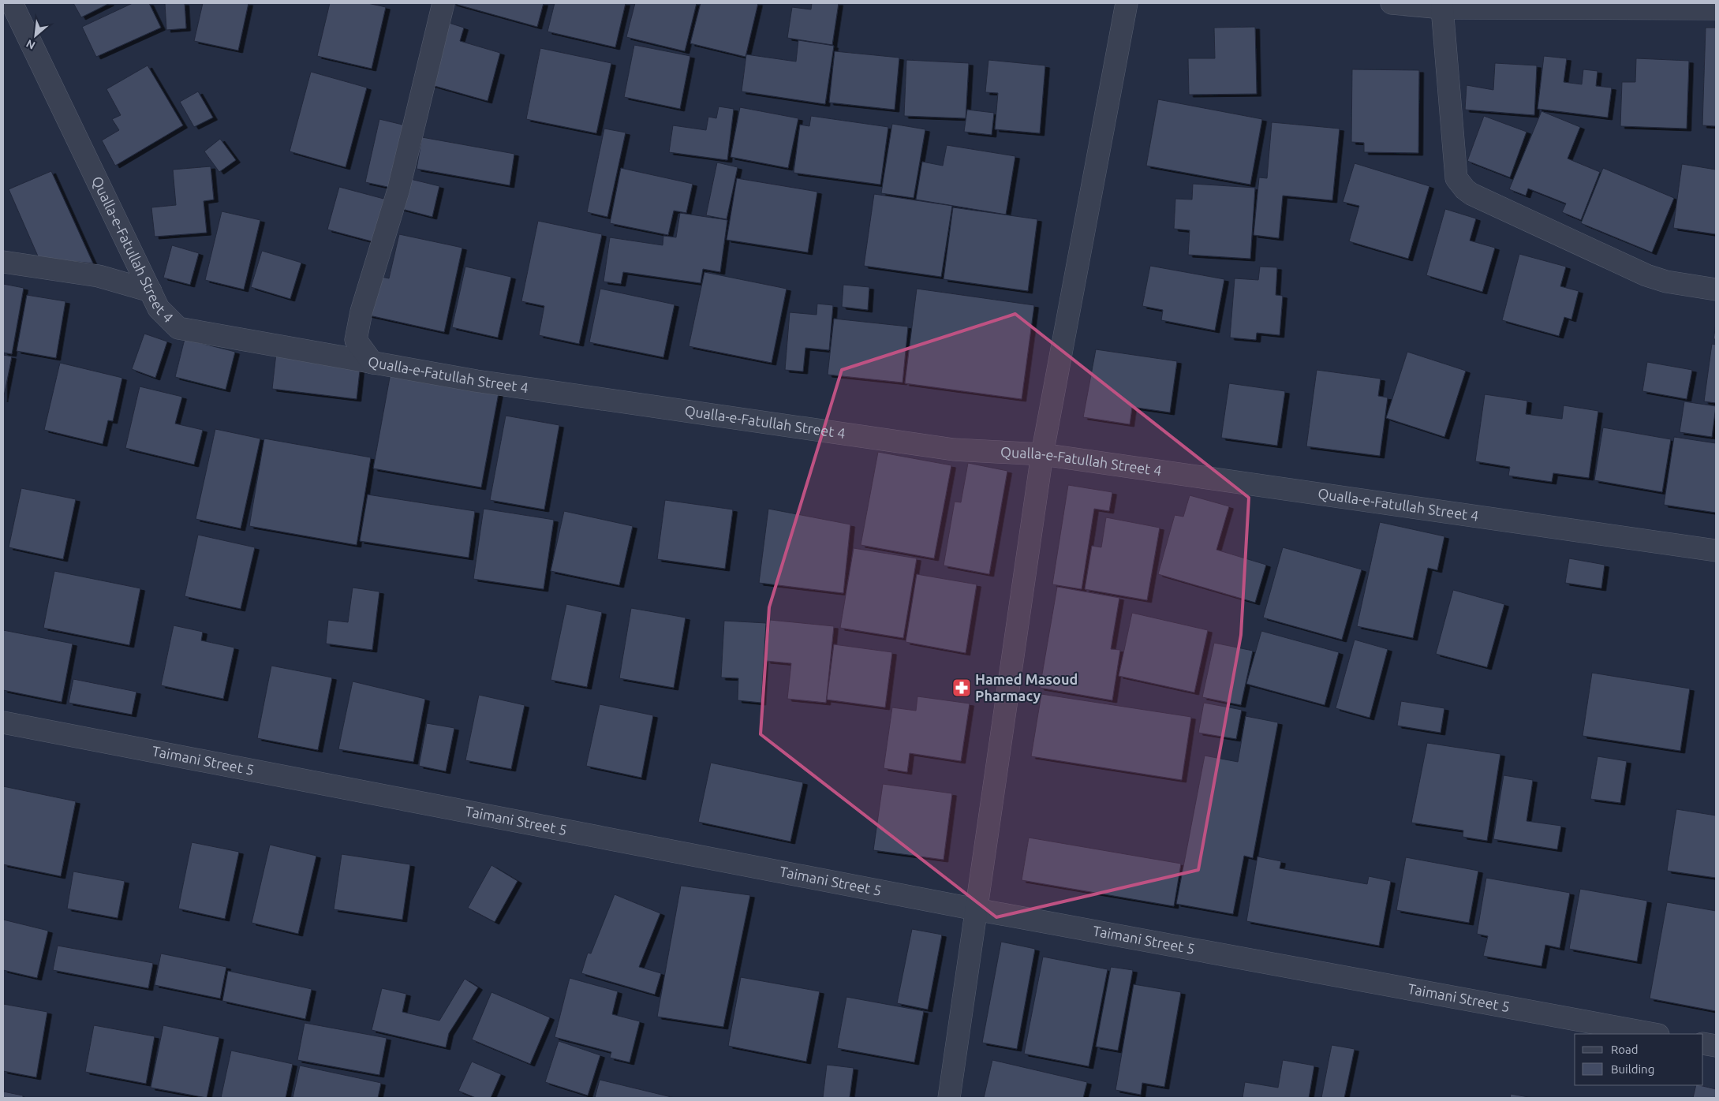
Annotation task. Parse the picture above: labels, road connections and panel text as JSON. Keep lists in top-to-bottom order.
{
  "streets": {
    "street": ["Qualla-e-Fatullah Street 4", "Taimani Street 5"]
  },
  "places": {
    "pharmacy": ["Hamed Masoud Pharmacy"]
  },
  "legend": ["Road", "Building"],
  "north": "bottom left"
}
